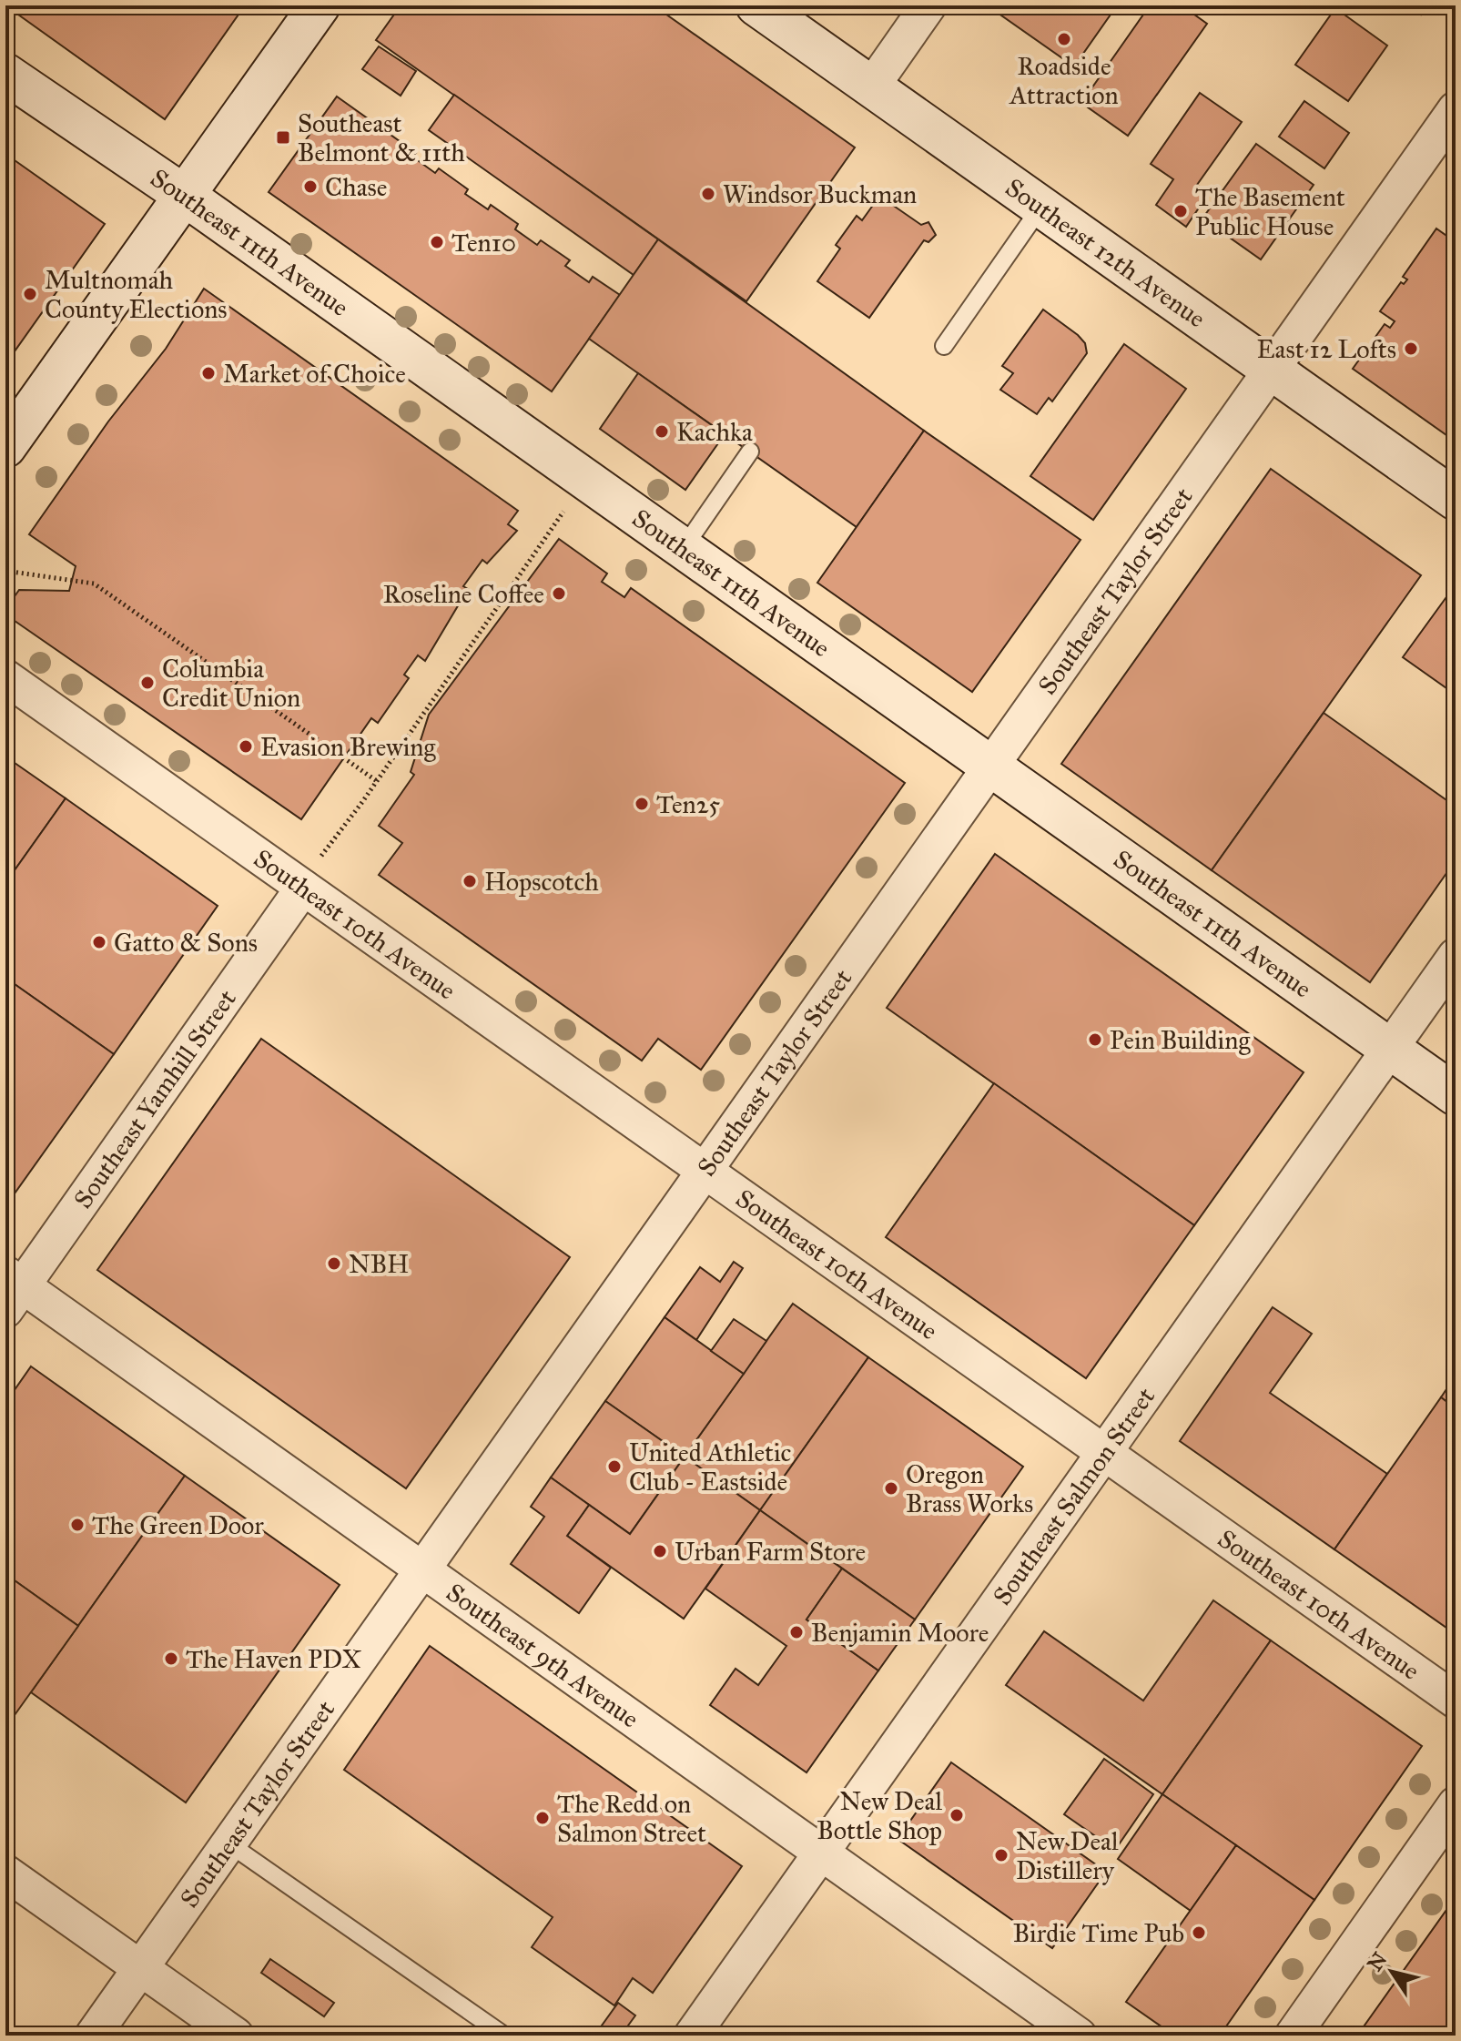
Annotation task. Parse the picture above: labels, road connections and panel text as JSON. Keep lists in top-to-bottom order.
{
  "streets": {
    "main road": ["Southeast 11th Avenue", "Southeast 12th Avenue"],
    "street": [
      "Southeast Taylor Street",
      "Southeast 10th Avenue",
      "Southeast Yamhill Street",
      "Southeast Salmon Street",
      "Southeast 9th Avenue"
    ]
  },
  "crossings": [
    ["Southeast 11th Avenue", "Southeast Taylor Street"],
    ["Southeast 11th Avenue", "Southeast Salmon Street"],
    ["Southeast 12th Avenue", "Southeast Taylor Street"],
    ["Southeast Taylor Street", "Southeast 10th Avenue"],
    ["Southeast Taylor Street", "Southeast 9th Avenue"],
    ["Southeast 10th Avenue", "Southeast Yamhill Street"],
    ["Southeast 10th Avenue", "Southeast Salmon Street"],
    ["Southeast Yamhill Street", "Southeast 9th Avenue"],
    ["Southeast Salmon Street", "Southeast 9th Avenue"]
  ],
  "places": {
    "other": [
      "Roadside Attraction",
      "Chase",
      "Windsor Buckman",
      "The Basement Public House",
      "Ten10",
      "Multnomah County Elections",
      "East 12 Lofts",
      "Market of Choice",
      "Kachka",
      "Roseline Coffee",
      "Columbia Credit Union",
      "Evasion Brewing",
      "Ten25",
      "Hopscotch",
      "Gatto & Sons",
      "Pein Building",
      "NBH",
      "United Athletic Club - Eastside",
      "Oregon Brass Works",
      "The Green Door",
      "Urban Farm Store",
      "Benjamin Moore",
      "The Haven PDX",
      "New Deal Bottle Shop",
      "The Redd on Salmon Street",
      "New Deal Distillery",
      "Birdie Time Pub"
    ],
    "transit": ["Southeast Belmont & 11th"]
  },
  "north": "top left"
}
